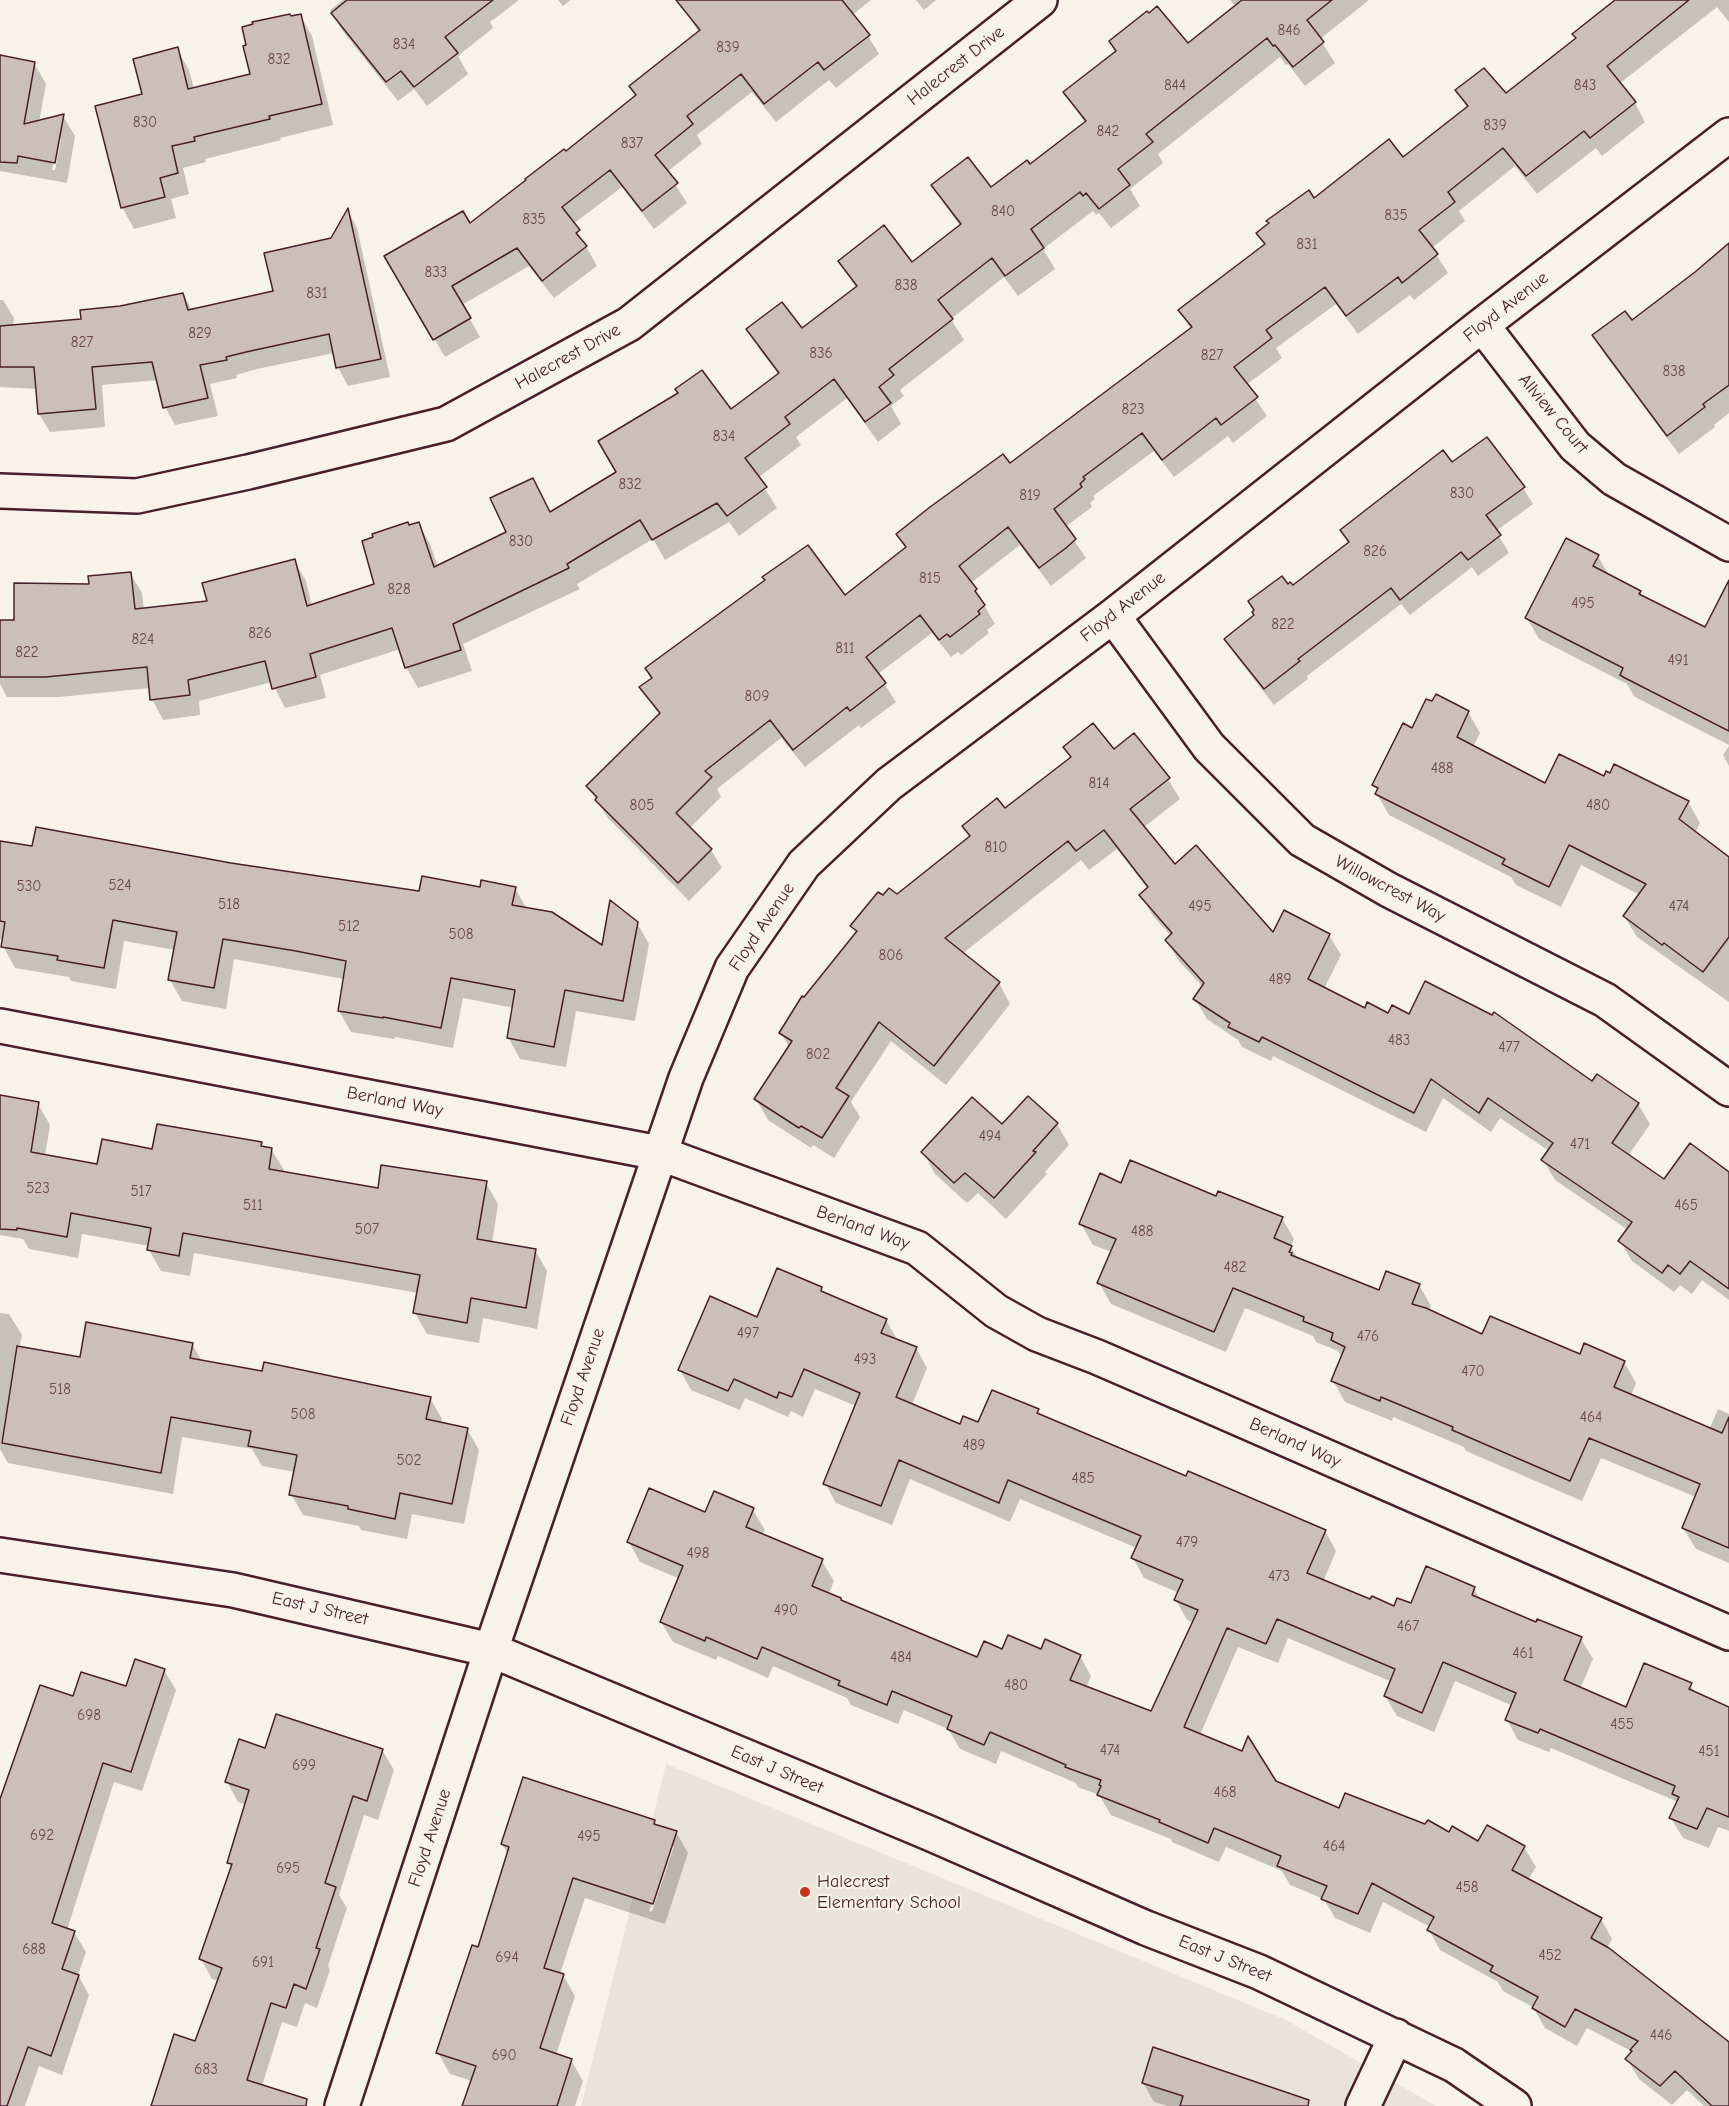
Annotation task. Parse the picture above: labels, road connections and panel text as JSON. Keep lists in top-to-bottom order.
{
  "streets": {
    "street": [
      "Halecrest Drive",
      "Floyd Avenue",
      "Allview Court",
      "Willowcrest Way",
      "Berland Way",
      "East J Street"
    ]
  },
  "crossings": [
    ["Floyd Avenue", "Allview Court"],
    ["Floyd Avenue", "Willowcrest Way"],
    ["Floyd Avenue", "Berland Way"],
    ["Floyd Avenue", "East J Street"]
  ],
  "places": ["Halecrest Elementary School"],
  "house_numbers": [
    "846",
    "834",
    "839",
    "832",
    "844",
    "843",
    "830",
    "839",
    "842",
    "837",
    "840",
    "835",
    "835",
    "831",
    "833",
    "838",
    "831",
    "829",
    "827",
    "836",
    "827",
    "838",
    "823",
    "834",
    "832",
    "830",
    "819",
    "830",
    "826",
    "815",
    "828",
    "495",
    "822",
    "826",
    "824",
    "811",
    "822",
    "491",
    "809",
    "488",
    "814",
    "805",
    "480",
    "810",
    "524",
    "530",
    "518",
    "495",
    "474",
    "512",
    "508",
    "806",
    "489",
    "483",
    "477",
    "802",
    "494",
    "471",
    "523",
    "517",
    "511",
    "465",
    "507",
    "488",
    "482",
    "497",
    "476",
    "493",
    "470",
    "518",
    "508",
    "464",
    "489",
    "502",
    "485",
    "479",
    "498",
    "473",
    "490",
    "467",
    "461",
    "484",
    "480",
    "698",
    "455",
    "474",
    "451",
    "699",
    "468",
    "692",
    "495",
    "464",
    "695",
    "458",
    "688",
    "452",
    "694",
    "691",
    "446",
    "690",
    "683"
  ]
}
